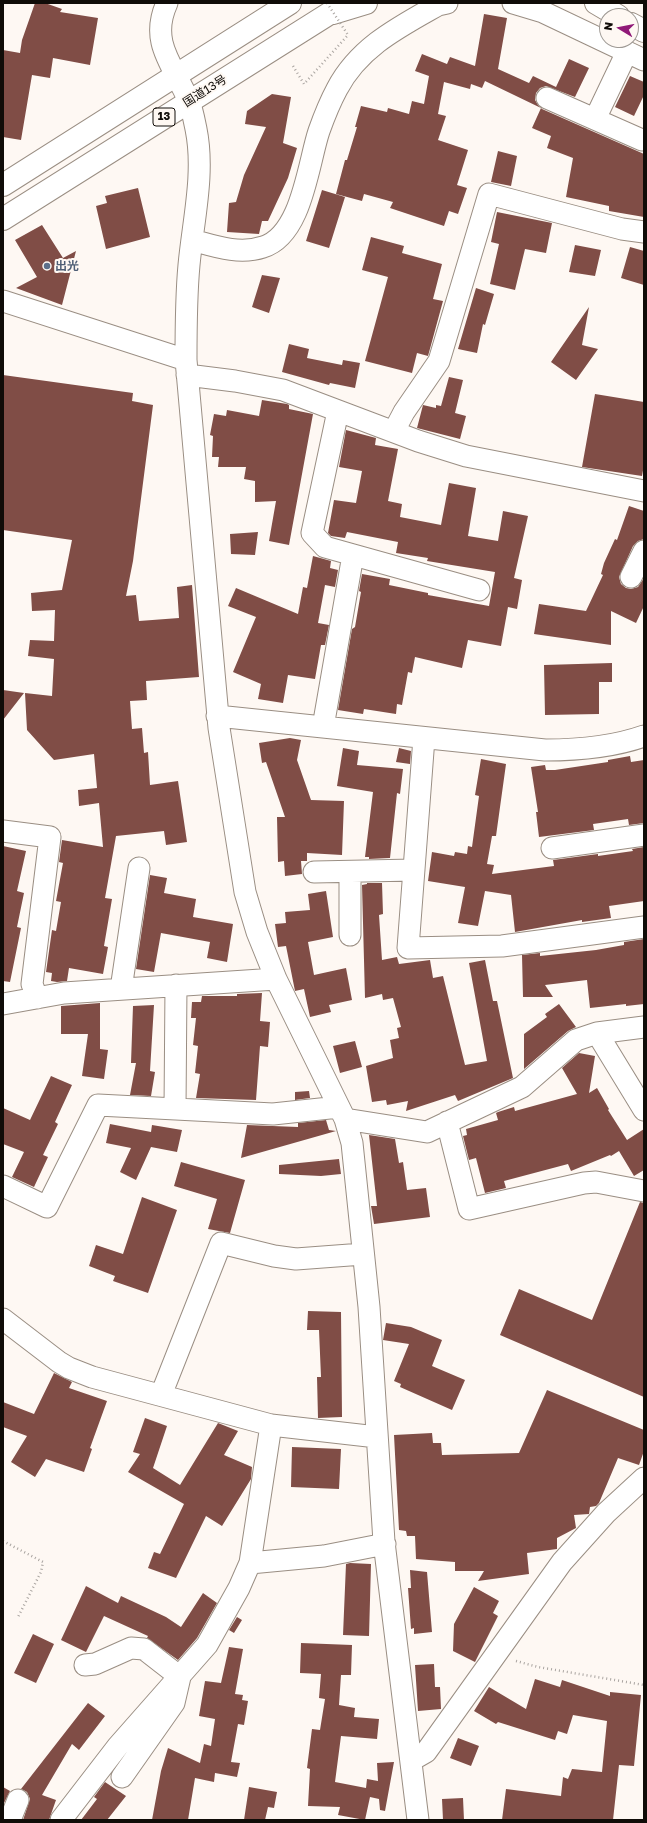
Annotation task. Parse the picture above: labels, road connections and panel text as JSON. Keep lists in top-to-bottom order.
{
  "streets": {
    "highway": ["国道13号", "13"]
  },
  "places": ["出光"],
  "north": "left"
}
